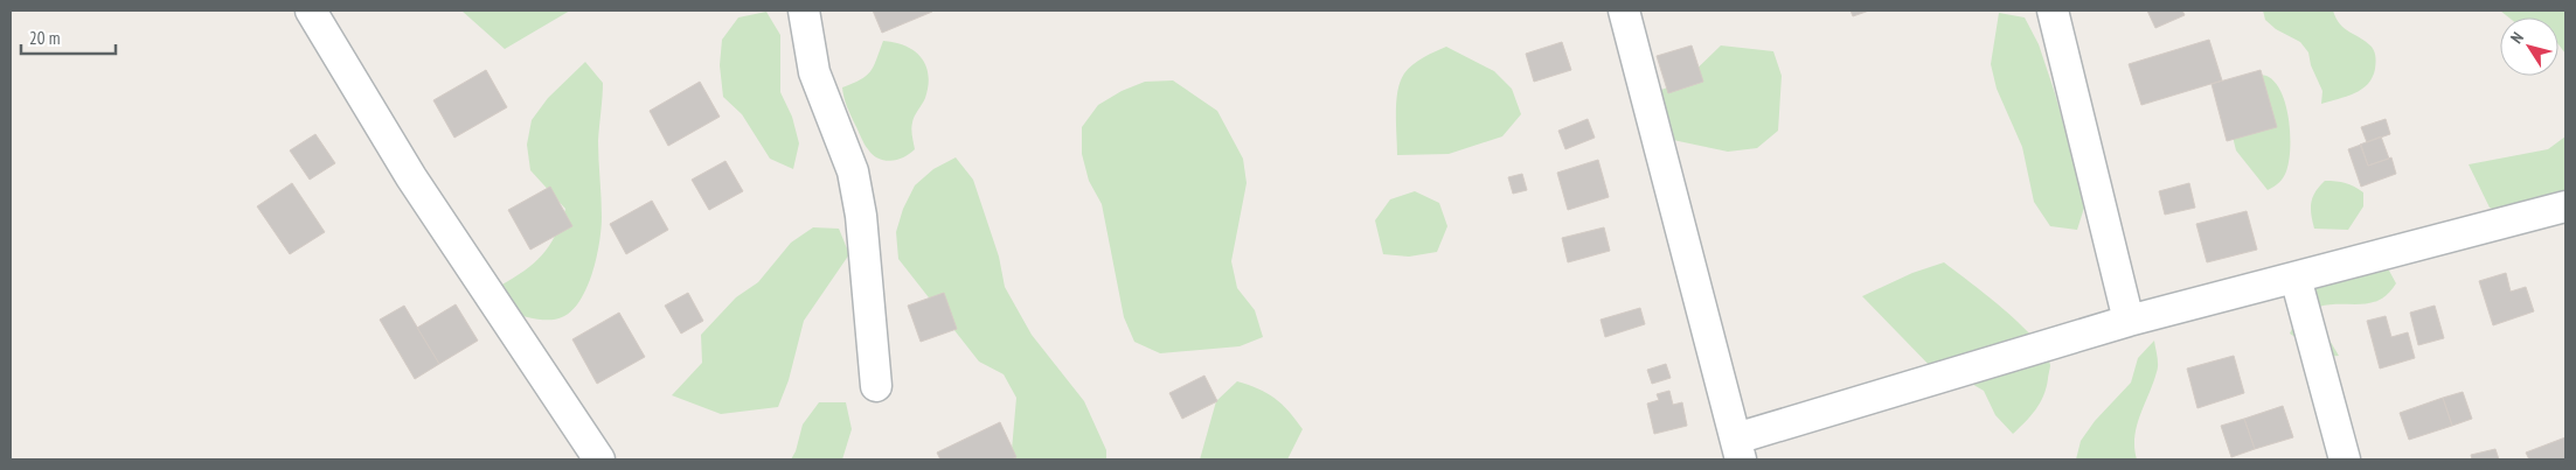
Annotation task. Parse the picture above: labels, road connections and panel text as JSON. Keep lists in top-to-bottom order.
{
  "scale_bar": "20 m",
  "north": "top left"
}
